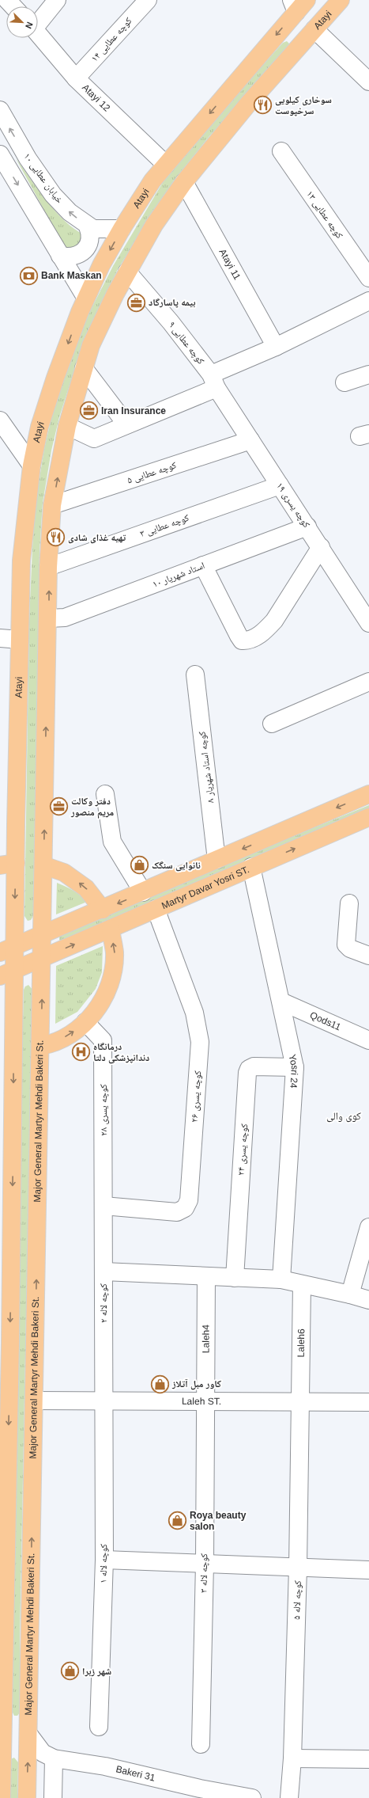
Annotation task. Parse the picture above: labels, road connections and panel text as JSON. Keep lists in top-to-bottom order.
{
  "streets": {
    "main road": ["Atayi", "Martyr Davar Yosri ST.", "Major General Martyr Mehdi Bakeri St."],
    "street": [
      "کوچه عطایی ۱۴",
      "Atayi 12",
      "خیابان عطایی ۱۰",
      "کوچه عطایی ۱۳",
      "Atayi 11",
      "کوچه عطایی ۹",
      "کوچه عطایی ۵",
      "کوچه یسری ۱۹",
      "کوچه عطایی ۳",
      "استاد شهریار ۱۰",
      "کوچه استاد شهریار ۸",
      "Qods11",
      "Yosri 24",
      "کوچه یسری ۲۶",
      "کوچه یسری ۲۸",
      "کوچه یسری ۲۴",
      "کوچه لاله ۲",
      "Laleh4",
      "Laleh6",
      "Laleh ST.",
      "کوچه لاله ۱",
      "کوچه لاله ۳",
      "کوچه لاله ۵",
      "Bakeri 31"
    ]
  },
  "crossings": [
    ["Atayi", "Atayi 12"],
    ["Atayi", "خیابان عطایی ۱۰"],
    ["Atayi", "Atayi 11"],
    ["Atayi", "کوچه عطایی ۹"],
    ["Atayi", "کوچه عطایی ۵"],
    ["Atayi", "کوچه عطایی ۳"],
    ["Atayi", "استاد شهریار ۱۰"],
    ["Atayi", "Martyr Davar Yosri ST."],
    ["Atayi", "Major General Martyr Mehdi Bakeri St."],
    ["کوچه عطایی ۱۴", "Atayi 12"],
    ["کوچه عطایی ۹", "کوچه یسری ۱۹"],
    ["کوچه عطایی ۵", "کوچه یسری ۱۹"],
    ["کوچه یسری ۱۹", "کوچه عطایی ۳"],
    ["کوچه یسری ۱۹", "استاد شهریار ۱۰"],
    ["Martyr Davar Yosri ST.", "Yosri 24"],
    ["Martyr Davar Yosri ST.", "کوچه یسری ۲۶"],
    ["Martyr Davar Yosri ST.", "Major General Martyr Mehdi Bakeri St."],
    ["Qods11", "Yosri 24"],
    ["Yosri 24", "کوچه یسری ۲۴"],
    ["کوچه یسری ۲۶", "کوچه یسری ۲۸"],
    ["کوچه یسری ۲۶", "کوچه لاله ۲"],
    ["کوچه یسری ۲۸", "کوچه لاله ۲"],
    ["Major General Martyr Mehdi Bakeri St.", "Laleh ST."],
    ["Major General Martyr Mehdi Bakeri St.", "Bakeri 31"],
    ["کوچه لاله ۲", "Laleh ST."],
    ["کوچه لاله ۲", "کوچه لاله ۱"],
    ["Laleh4", "Laleh ST."],
    ["Laleh4", "کوچه لاله ۳"],
    ["Laleh6", "Laleh ST."],
    ["Laleh6", "کوچه لاله ۵"],
    ["Laleh ST.", "کوچه لاله ۱"],
    ["Laleh ST.", "کوچه لاله ۳"],
    ["Laleh ST.", "کوچه لاله ۵"]
  ],
  "districts": ["کوی والی"],
  "places": {
    "restaurant": ["سوخاری کیلویی سرخپوست", "تهیه غذای شادی"],
    "bank": ["Bank Maskan"],
    "office": ["بیمه پاسارگاد", "Iran Insurance", "دفتر وکالت مریم منصور"],
    "shop": [
      "نانوایی سنگک",
      "کاور مبل آتلاز",
      "Roya beauty salon",
      "شهر زبرا"
    ],
    "hospital": ["درمانگاه دندانپزشکی دلتا"]
  },
  "north": "bottom right"
}
